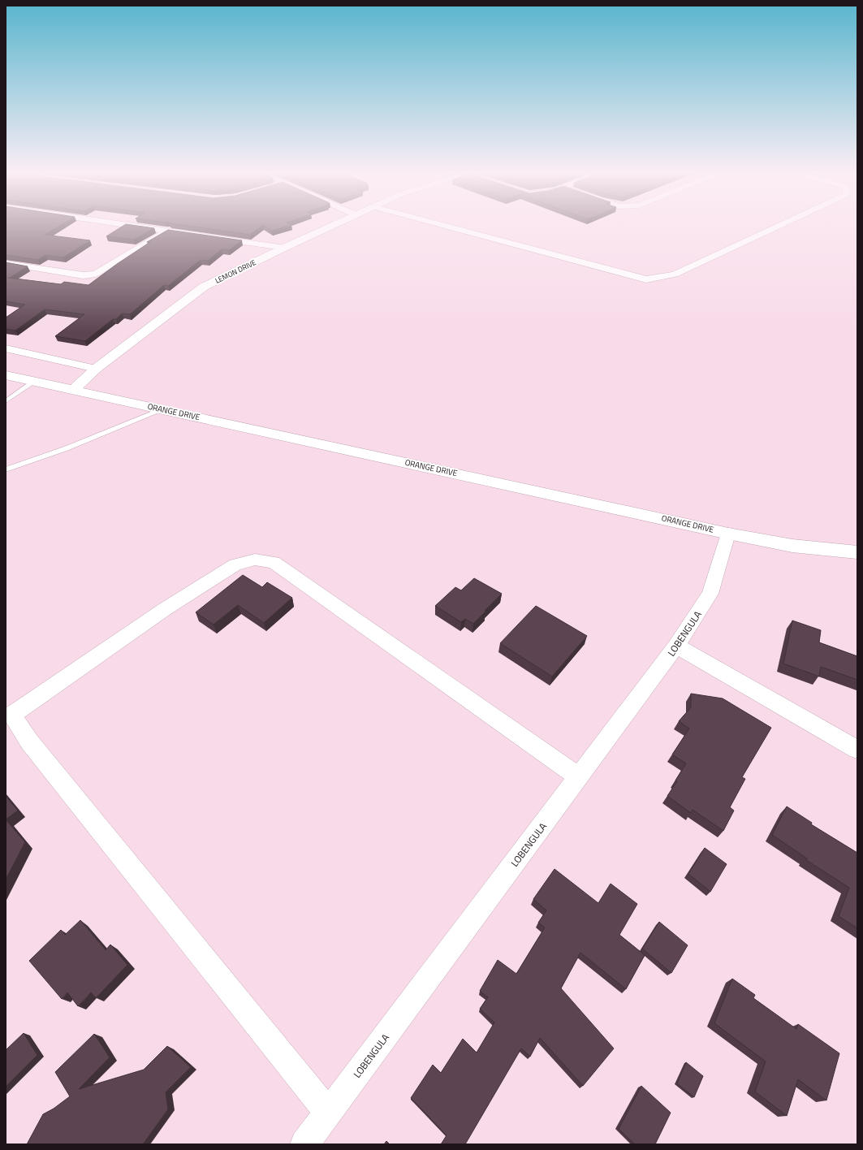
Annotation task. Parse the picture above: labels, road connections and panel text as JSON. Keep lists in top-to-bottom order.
{
  "streets": {
    "street": ["LEMON DRIVE", "ORANGE DRIVE", "LOBENGULA"]
  },
  "crossings": [
    ["LEMON DRIVE", "ORANGE DRIVE"],
    ["ORANGE DRIVE", "LOBENGULA"]
  ]
}
